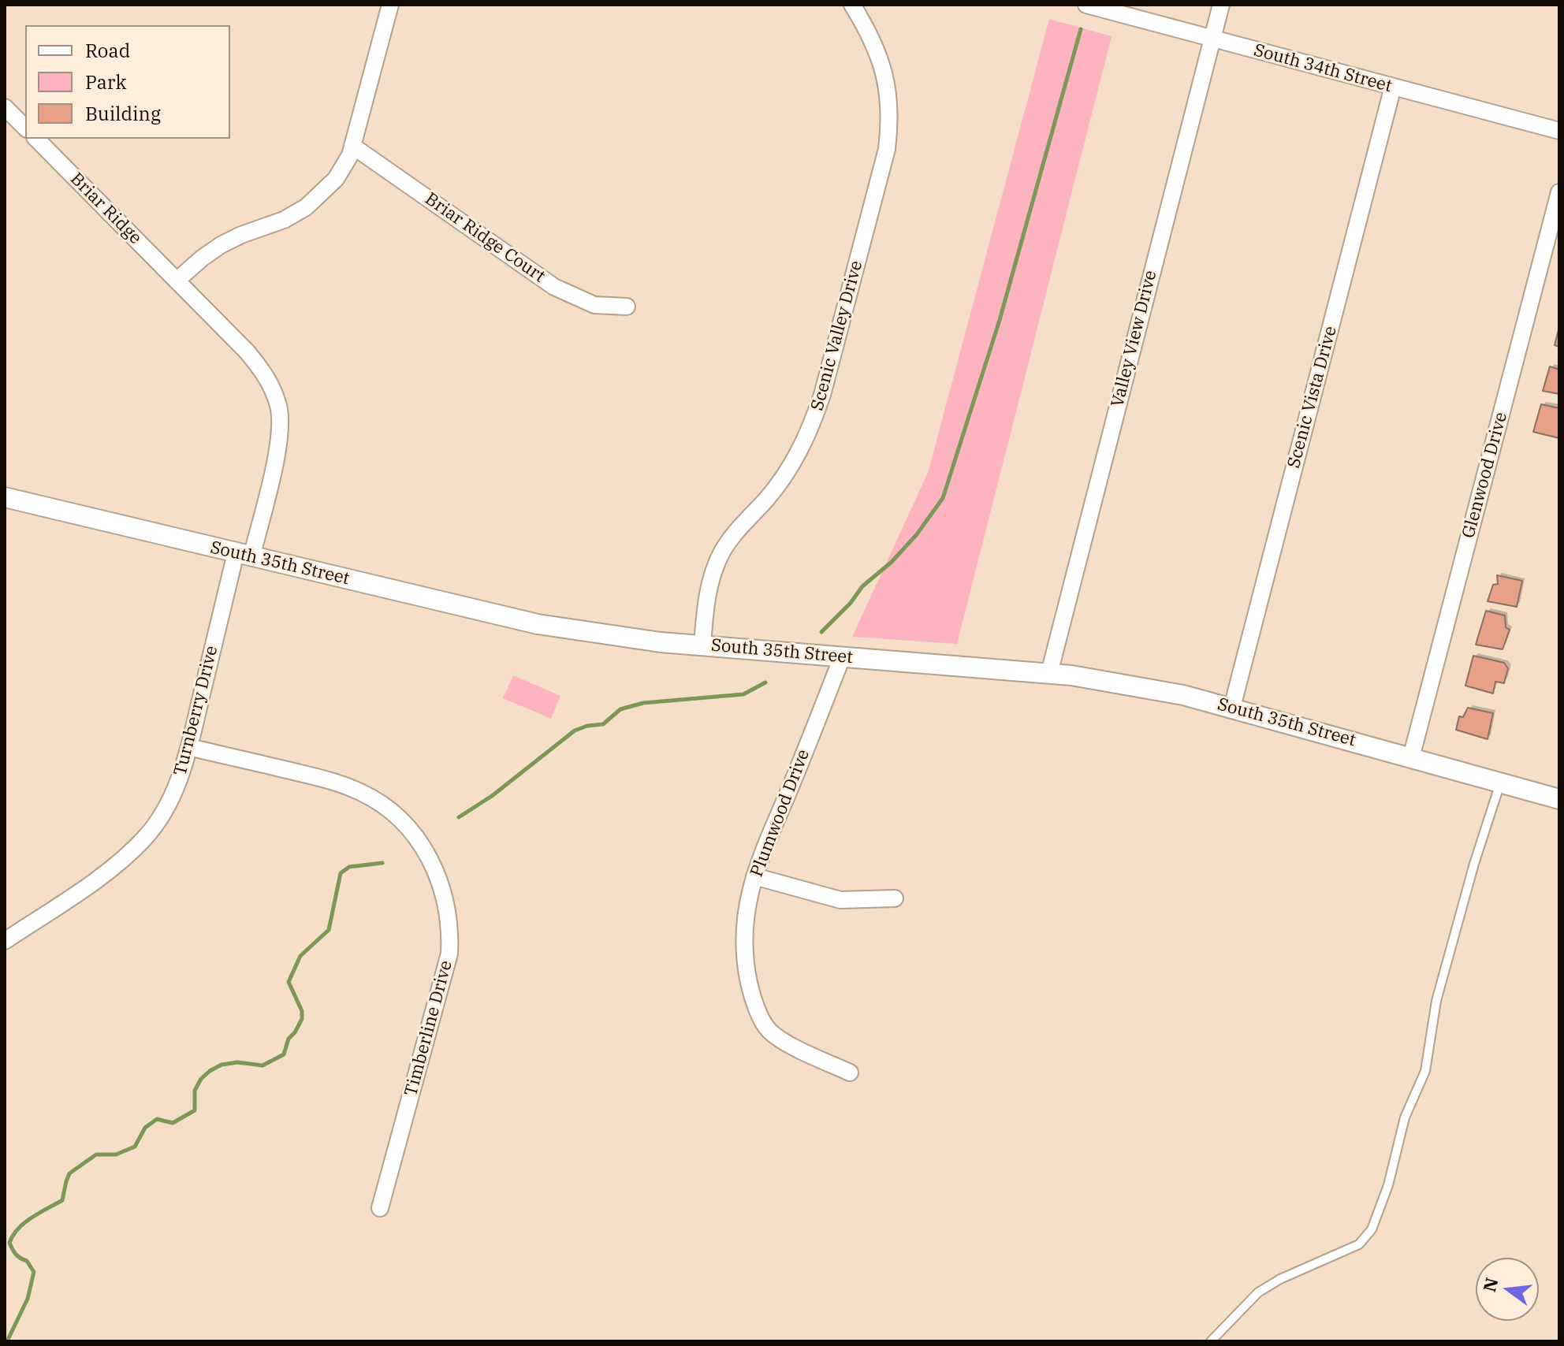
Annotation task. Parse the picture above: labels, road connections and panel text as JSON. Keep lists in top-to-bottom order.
{
  "streets": {
    "street": [
      "South 34th Street",
      "Briar Ridge",
      "Briar Ridge Court",
      "Scenic Valley Drive",
      "Valley View Drive",
      "Scenic Vista Drive",
      "Glenwood Drive",
      "South 35th Street",
      "Turnberry Drive",
      "Plumwood Drive",
      "Timberline Drive"
    ]
  },
  "crossings": [
    ["South 34th Street", "Valley View Drive"],
    ["South 34th Street", "Scenic Vista Drive"],
    ["Briar Ridge", "South 35th Street"],
    ["Briar Ridge", "Turnberry Drive"],
    ["Scenic Valley Drive", "South 35th Street"],
    ["Valley View Drive", "South 35th Street"],
    ["Scenic Vista Drive", "South 35th Street"],
    ["Glenwood Drive", "South 35th Street"],
    ["South 35th Street", "Turnberry Drive"],
    ["South 35th Street", "Plumwood Drive"],
    ["Turnberry Drive", "Timberline Drive"]
  ],
  "legend": ["Road", "Park", "Building"],
  "north": "left"
}
